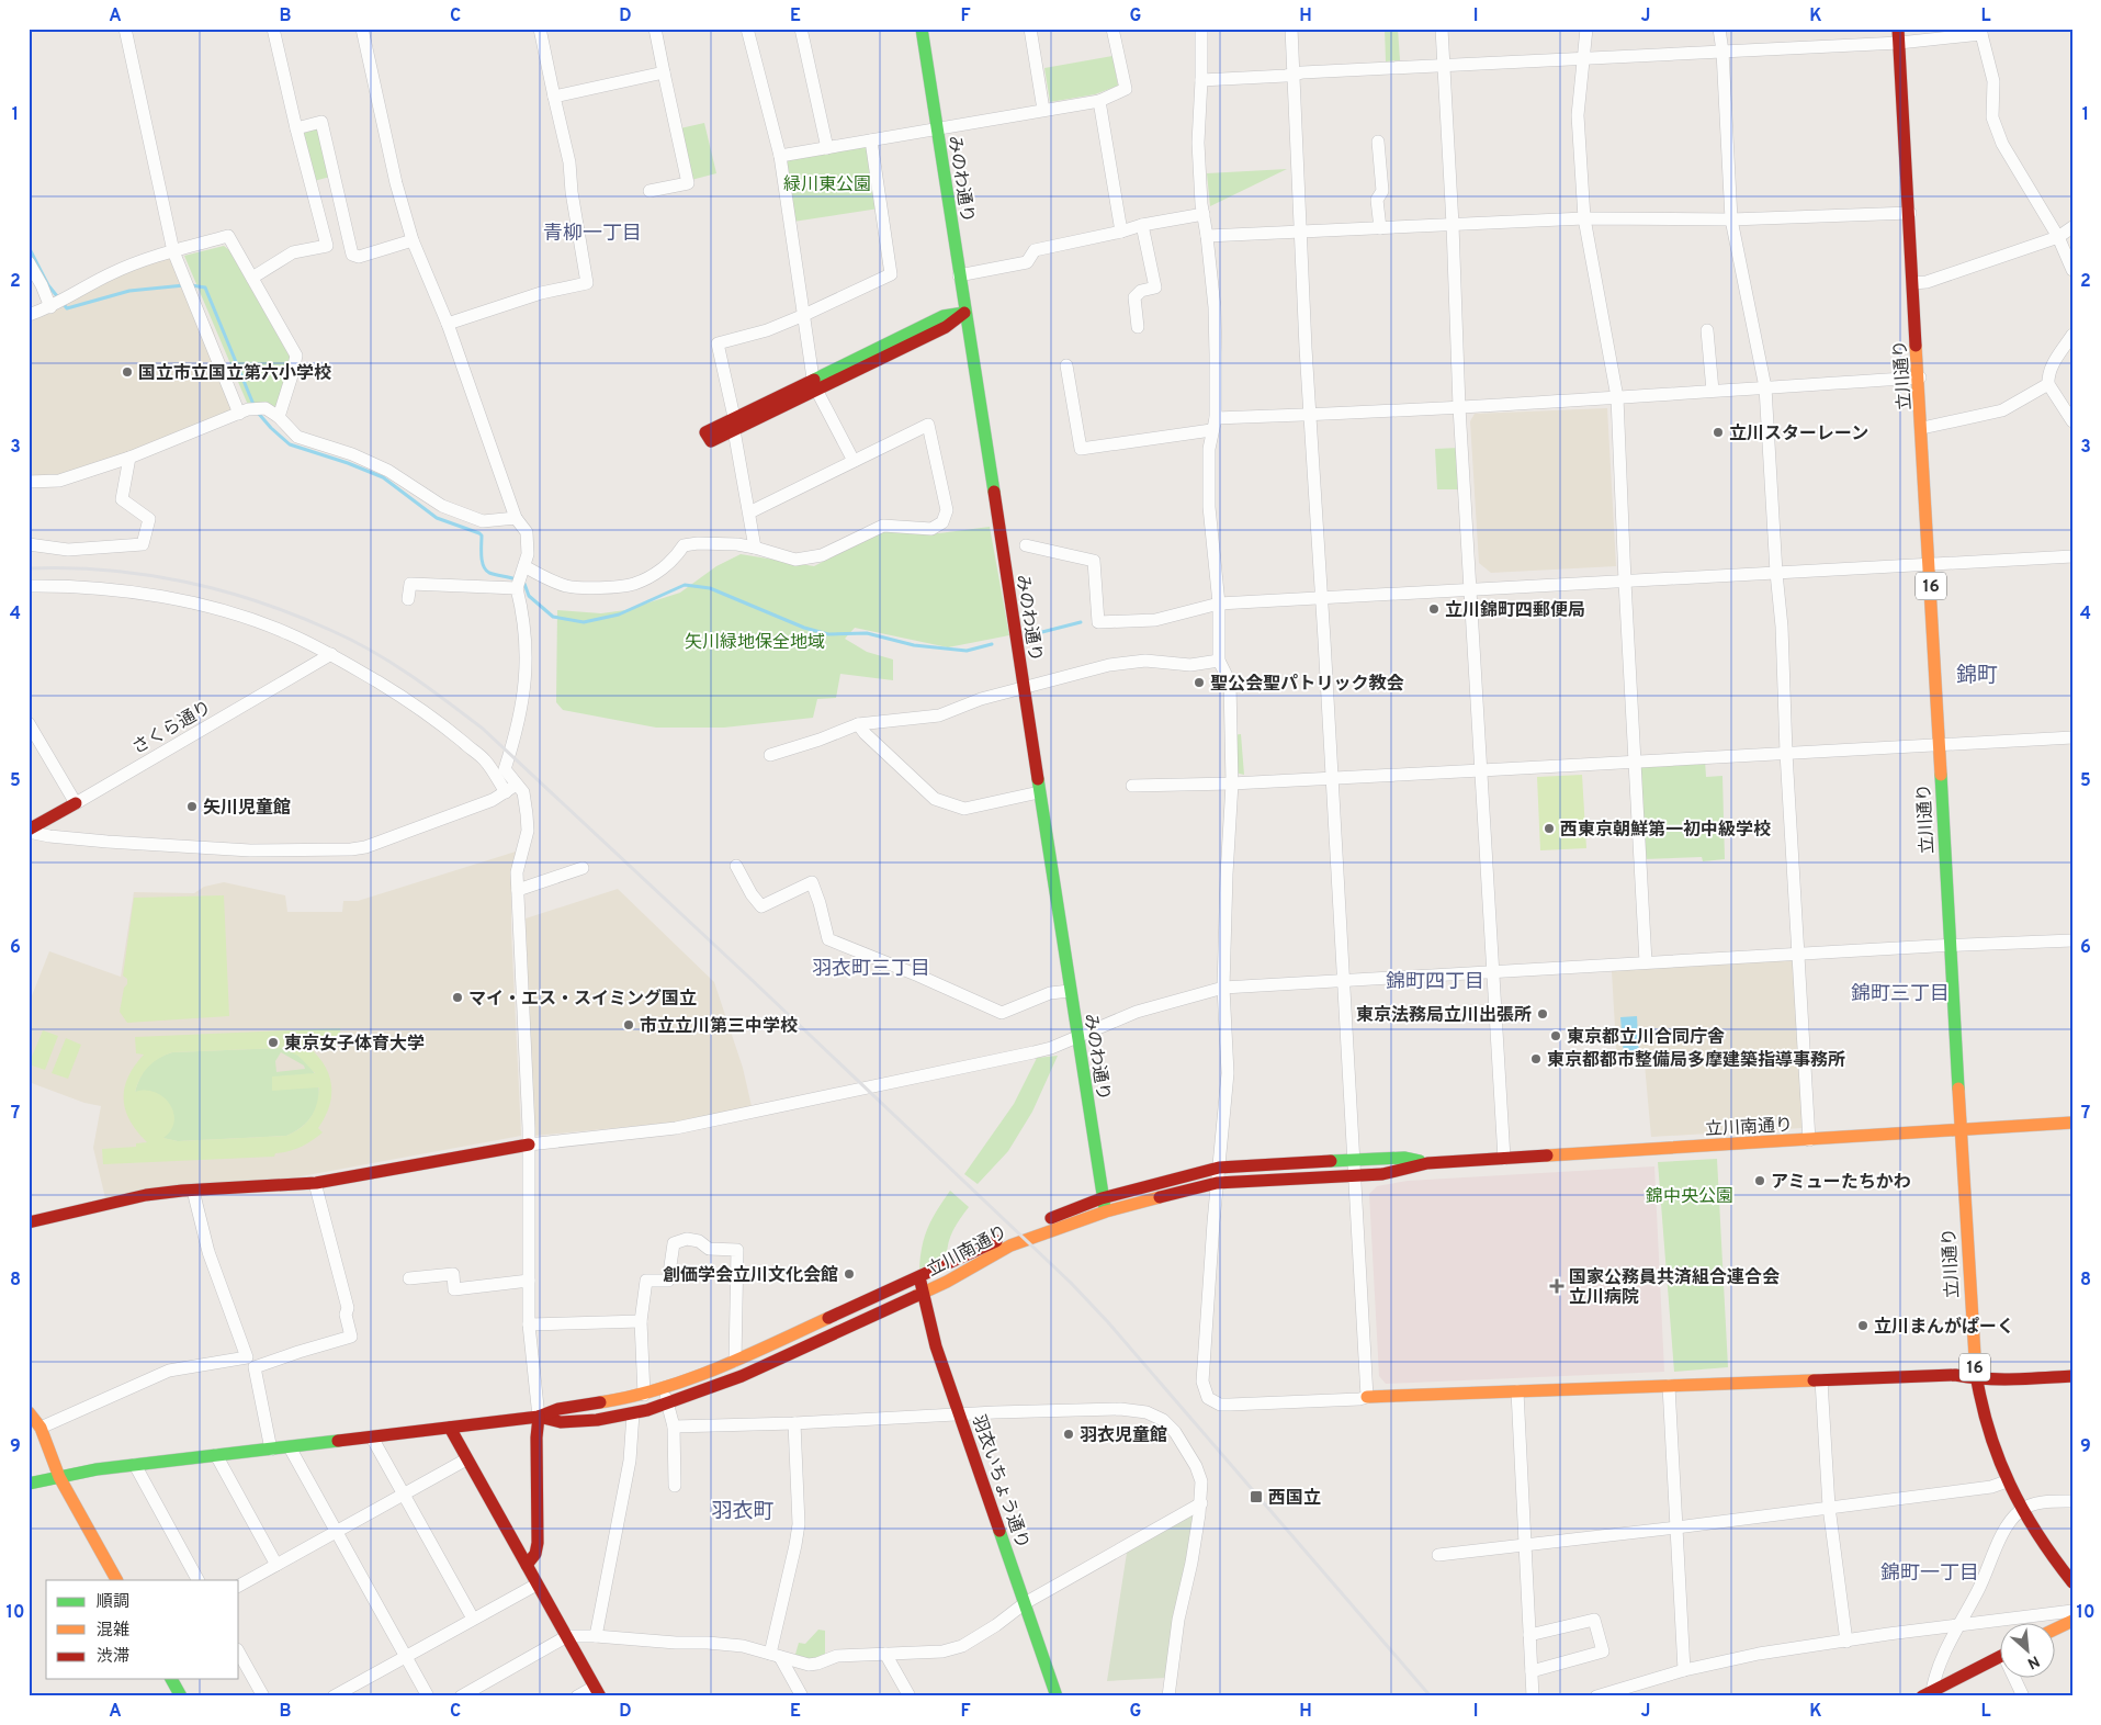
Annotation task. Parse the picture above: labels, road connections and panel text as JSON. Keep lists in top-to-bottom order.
{
  "streets": {
    "street": [
      "みのわ通り",
      "立川通り",
      "16",
      "さくら通り",
      "立川南通り",
      "羽衣いちょう通り"
    ]
  },
  "crossings": [
    ["みのわ通り", "立川南通り"],
    ["立川通り", "立川南通り"],
    ["立川南通り", "羽衣いちょう通り"]
  ],
  "districts": [
    "青柳一丁目",
    "錦町",
    "羽衣町三丁目",
    "錦町四丁目",
    "錦町三丁目",
    "羽衣町",
    "錦町一丁目"
  ],
  "parks": ["緑川東公園", "矢川緑地保全地域", "錦中央公園"],
  "places": {
    "other": [
      "国立市立国立第六小学校",
      "立川スターレーン",
      "立川錦町四郵便局",
      "聖公会聖パトリック教会",
      "矢川児童館",
      "西東京朝鮮第一初中級学校",
      "マイ・エス・スイミング国立",
      "東京法務局立川出張所",
      "市立立川第三中学校",
      "東京都立川合同庁舎",
      "東京女子体育大学",
      "東京都都市整備局多摩建築指導事務所",
      "アミューたちかわ",
      "創価学会立川文化会館",
      "立川まんがぱーく",
      "羽衣児童館"
    ],
    "health": ["国家公務員共済組合連合会 立川病院"],
    "transit": ["西国立"]
  },
  "legend": ["順調", "混雑", "渋滞"],
  "north": "bottom right",
  "grid": {
    "columns": [
      "A",
      "B",
      "C",
      "D",
      "E",
      "F",
      "G",
      "H",
      "I",
      "J",
      "K",
      "L"
    ],
    "rows": [
      "1",
      "2",
      "3",
      "4",
      "5",
      "6",
      "7",
      "8",
      "9",
      "10"
    ]
  }
}
